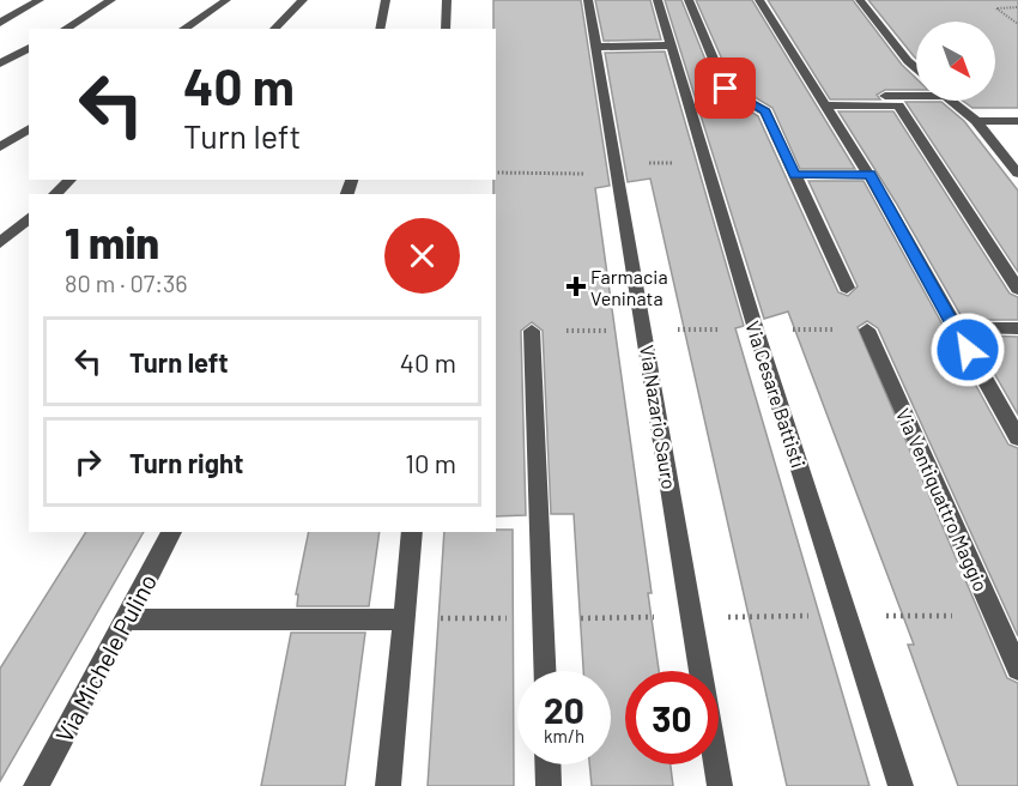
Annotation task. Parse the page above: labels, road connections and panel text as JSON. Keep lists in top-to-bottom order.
{
  "streets": {
    "street": [
      "Via Cesare Battisti",
      "Via Nazario Sauro",
      "Via Ventiquattro Maggio",
      "Via Michele Pulino"
    ]
  },
  "places": {
    "health": ["Farmacia Veninata"]
  },
  "north": "bottom right",
  "page": {
    "turn": ["40 m", "Turn left"],
    "heading": ["1 min", "80 m · 07:36"],
    "list": [
      {
        "name": "Turn left",
        "value": "40 m"
      },
      {
        "name": "Turn right",
        "value": "10 m"
      }
    ],
    "speed": "20 km/h",
    "limit": "30"
  }
}
